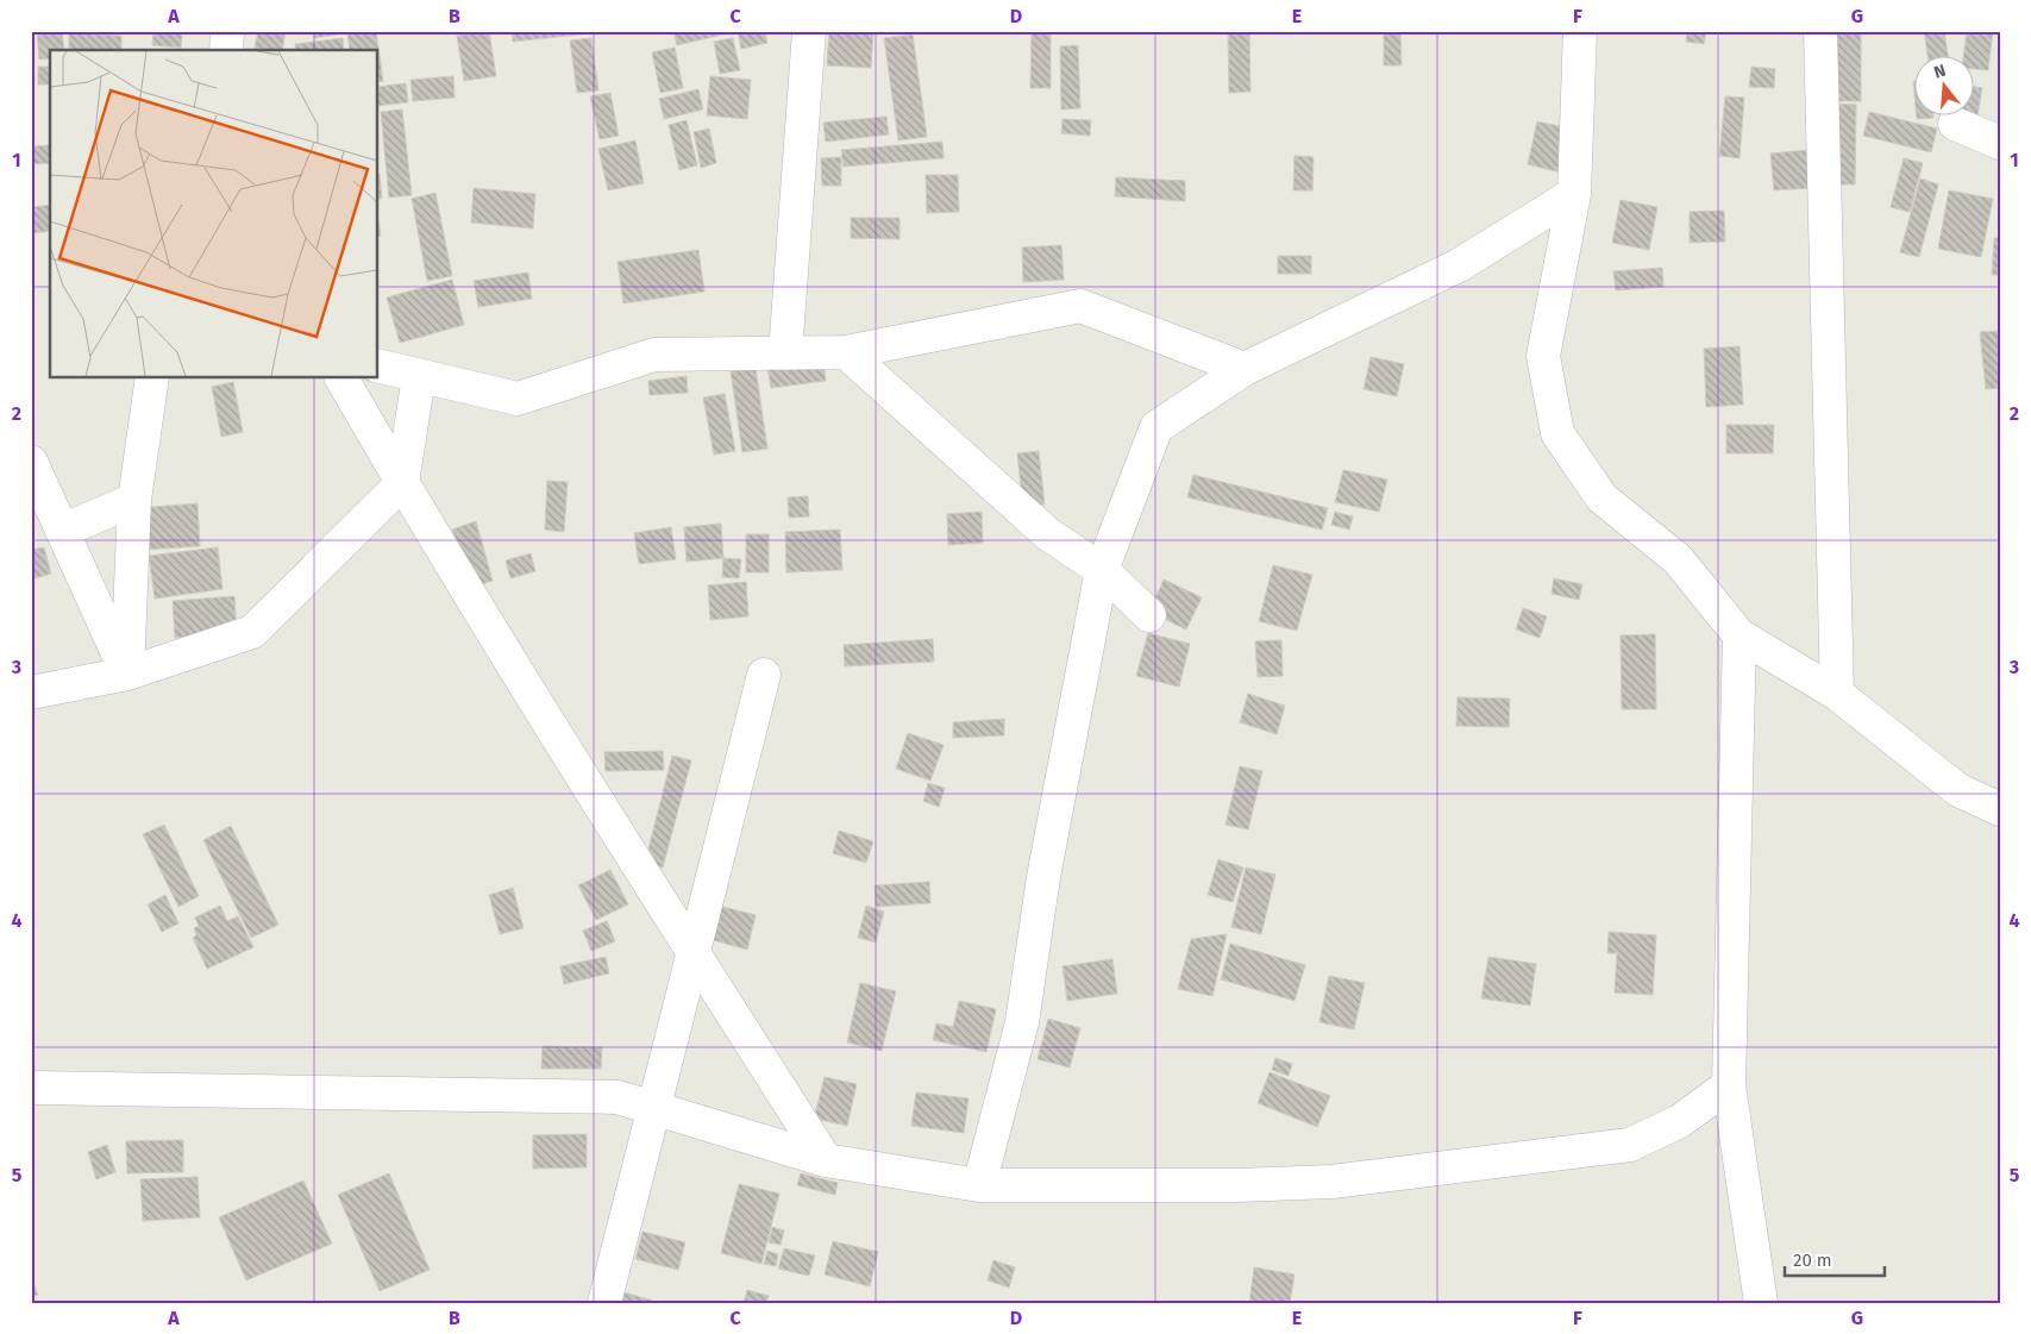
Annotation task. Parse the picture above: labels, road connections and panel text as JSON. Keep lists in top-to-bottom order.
{
  "scale_bar": "20 m",
  "north": "top",
  "grid": {
    "columns": [
      "A",
      "B",
      "C",
      "D",
      "E",
      "F",
      "G"
    ],
    "rows": [
      "1",
      "2",
      "3",
      "4",
      "5"
    ]
  }
}
